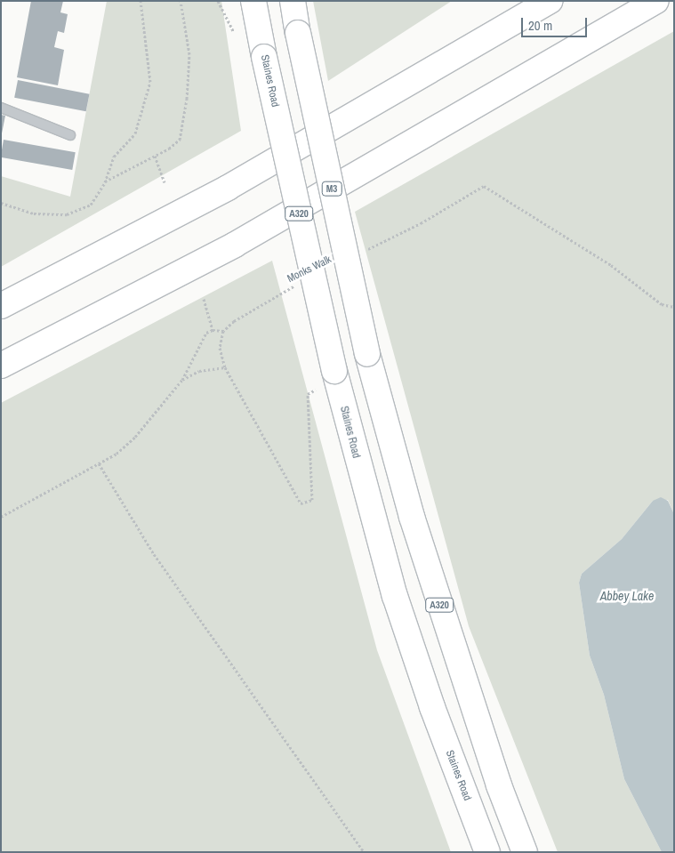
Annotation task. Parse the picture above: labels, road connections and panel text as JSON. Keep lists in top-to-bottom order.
{
  "streets": {
    "main road": ["Staines Road", "M3", "A320"],
    "path": ["Monks Walk"]
  },
  "water": ["Abbey Lake"],
  "scale_bar": "20 m"
}
